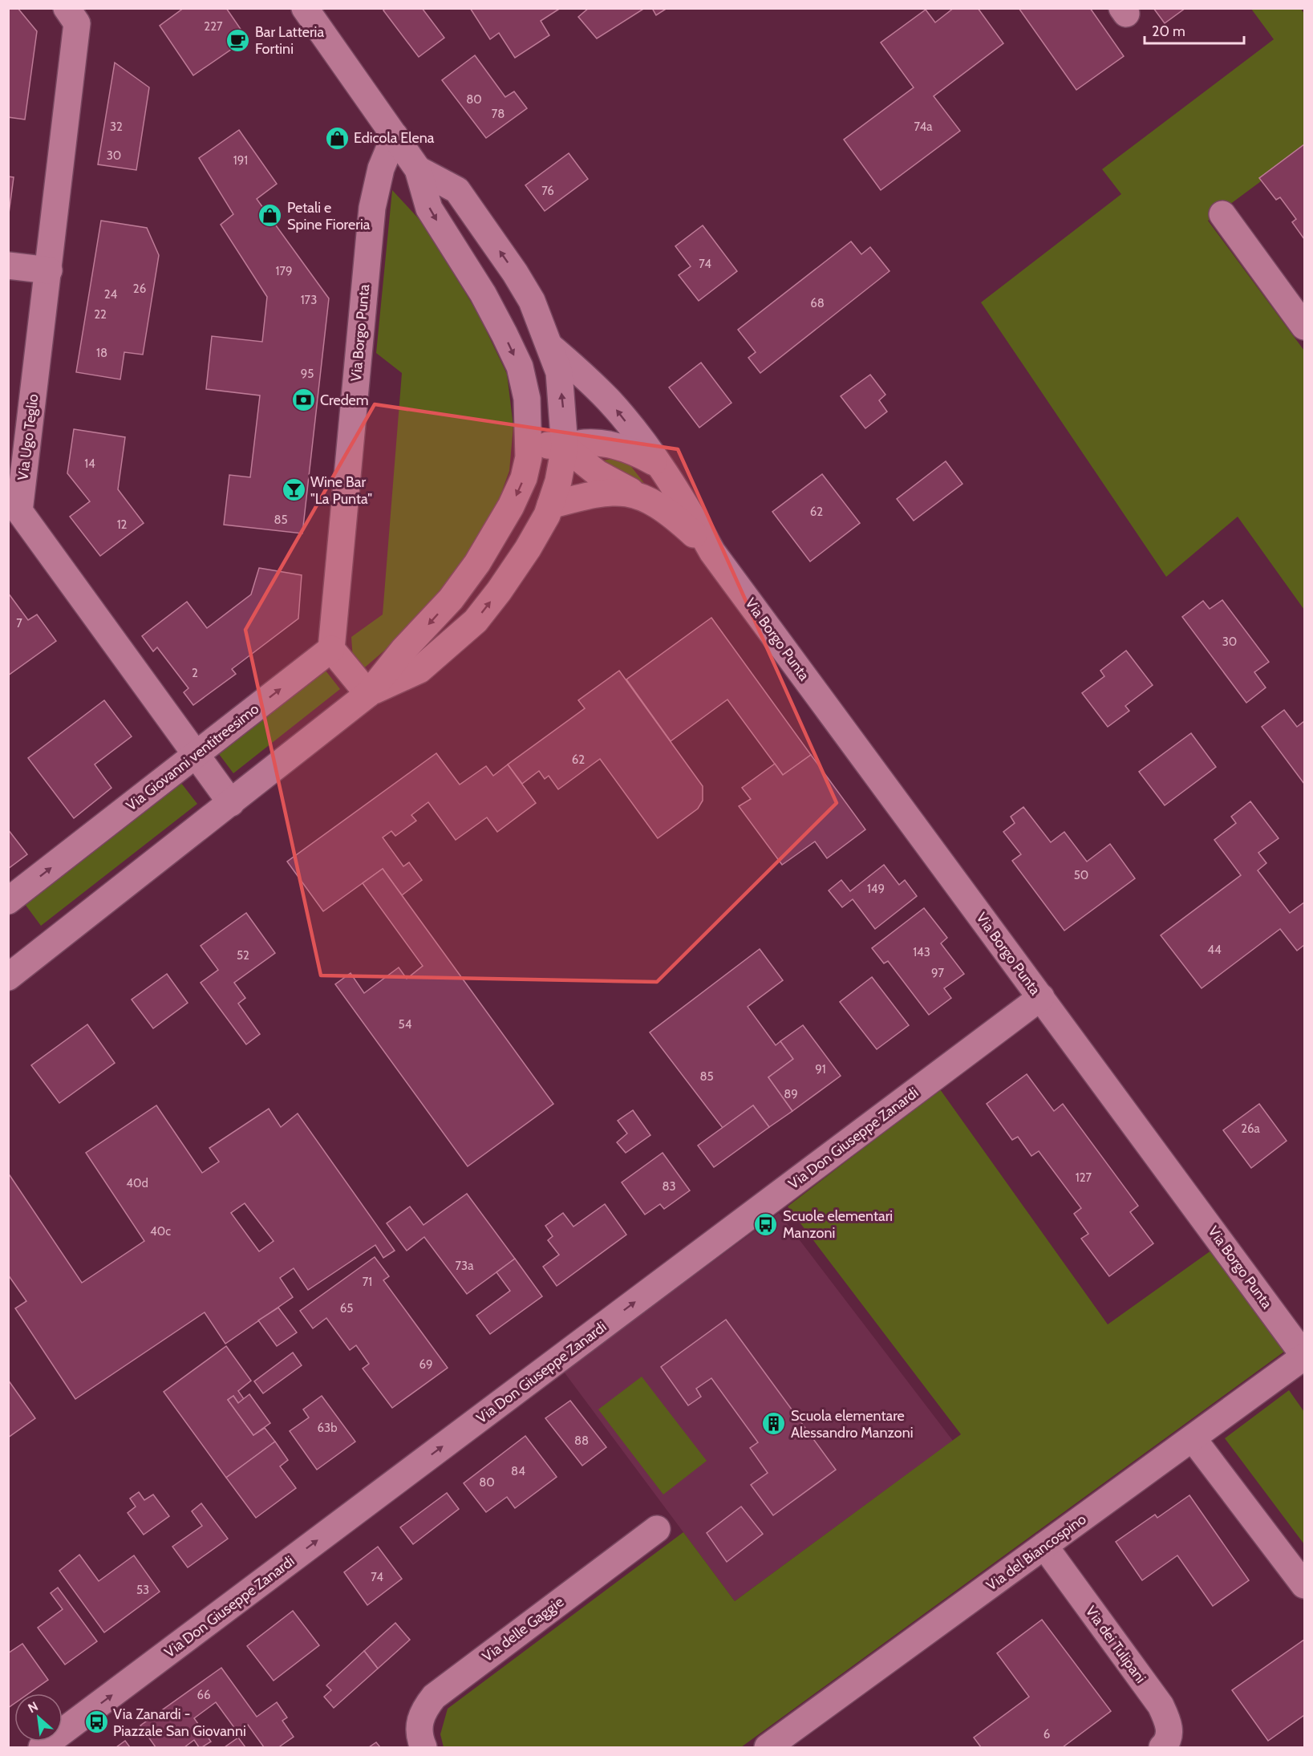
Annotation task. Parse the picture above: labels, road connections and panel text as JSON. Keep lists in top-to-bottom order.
{
  "streets": {
    "street": [
      "Via Borgo Punta",
      "Via Ugo Teglio",
      "Via Giovanni ventitreesimo",
      "Via Don Giuseppe Zanardi",
      "Via del Biancospino",
      "Via delle Gaggie",
      "Via dei Tulipani"
    ]
  },
  "crossings": [
    ["Via Borgo Punta", "Via Giovanni ventitreesimo"],
    ["Via Borgo Punta", "Via Don Giuseppe Zanardi"],
    ["Via Borgo Punta", "Via del Biancospino"],
    ["Via Ugo Teglio", "Via Giovanni ventitreesimo"],
    ["Via del Biancospino", "Via dei Tulipani"]
  ],
  "one_way": ["Via Don Giuseppe Zanardi"],
  "places": {
    "cafe": ["Bar Latteria Fortini"],
    "shop": ["Edicola Elena", "Petali e Spine Fioreria"],
    "bank": ["Credem"],
    "bar": ["Wine Bar \"La Punta\""],
    "bus stop": ["Scuole elementari Manzoni", "Via Zanardi - Piazzale San Giovanni"],
    "building": ["Scuola elementare Alessandro Manzoni"]
  },
  "house_numbers": [
    "227",
    "80",
    "78",
    "32",
    "74a",
    "30",
    "191",
    "76",
    "74",
    "179",
    "26",
    "24",
    "173",
    "68",
    "22",
    "18",
    "95",
    "14",
    "62",
    "85",
    "12",
    "7",
    "30",
    "2",
    "62",
    "50",
    "149",
    "44",
    "143",
    "52",
    "97",
    "54",
    "91",
    "85",
    "89",
    "26a",
    "127",
    "40d",
    "83",
    "40c",
    "73a",
    "71",
    "65",
    "69",
    "63b",
    "88",
    "84",
    "80",
    "74",
    "53",
    "66",
    "6"
  ],
  "scale_bar": "20 m",
  "north": "top left"
}
